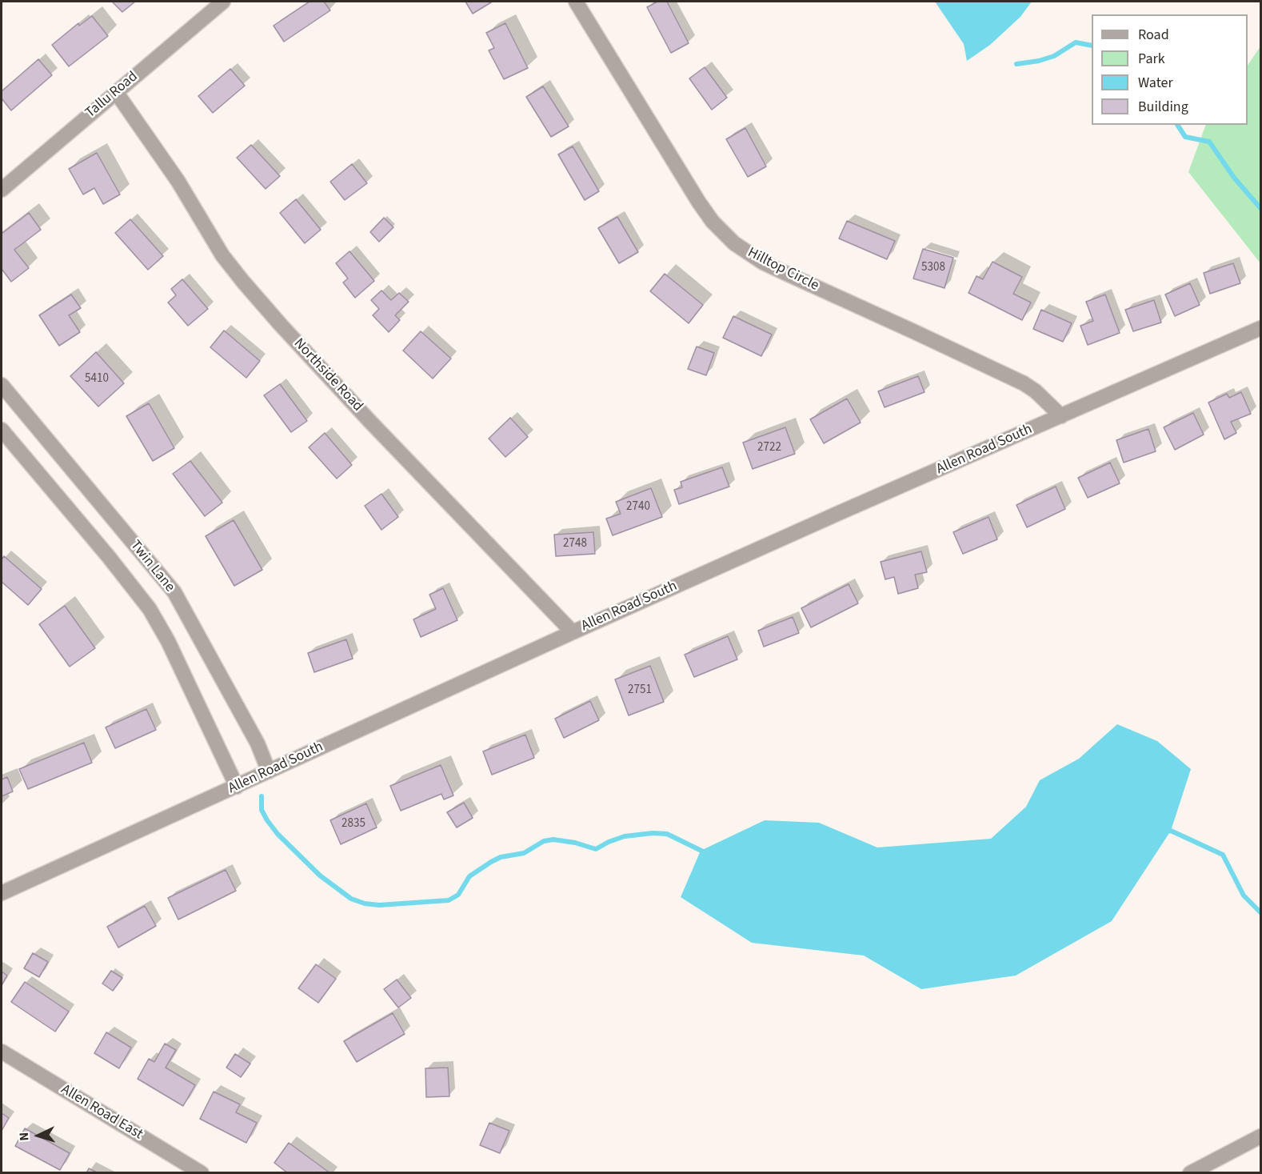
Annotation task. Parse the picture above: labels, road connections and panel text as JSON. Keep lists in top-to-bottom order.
{
  "streets": {
    "street": [
      "Tallu Road",
      "Hilltop Circle",
      "Northside Road",
      "Allen Road South",
      "Twin Lane",
      "Allen Road East"
    ]
  },
  "crossings": [
    ["Tallu Road", "Northside Road"],
    ["Hilltop Circle", "Allen Road South"],
    ["Northside Road", "Allen Road South"],
    ["Allen Road South", "Twin Lane"]
  ],
  "house_numbers": [
    "5308",
    "5410",
    "2722",
    "2740",
    "2748",
    "2751",
    "2835"
  ],
  "legend": [
    "Road",
    "Park",
    "Water",
    "Building"
  ],
  "north": "left"
}
